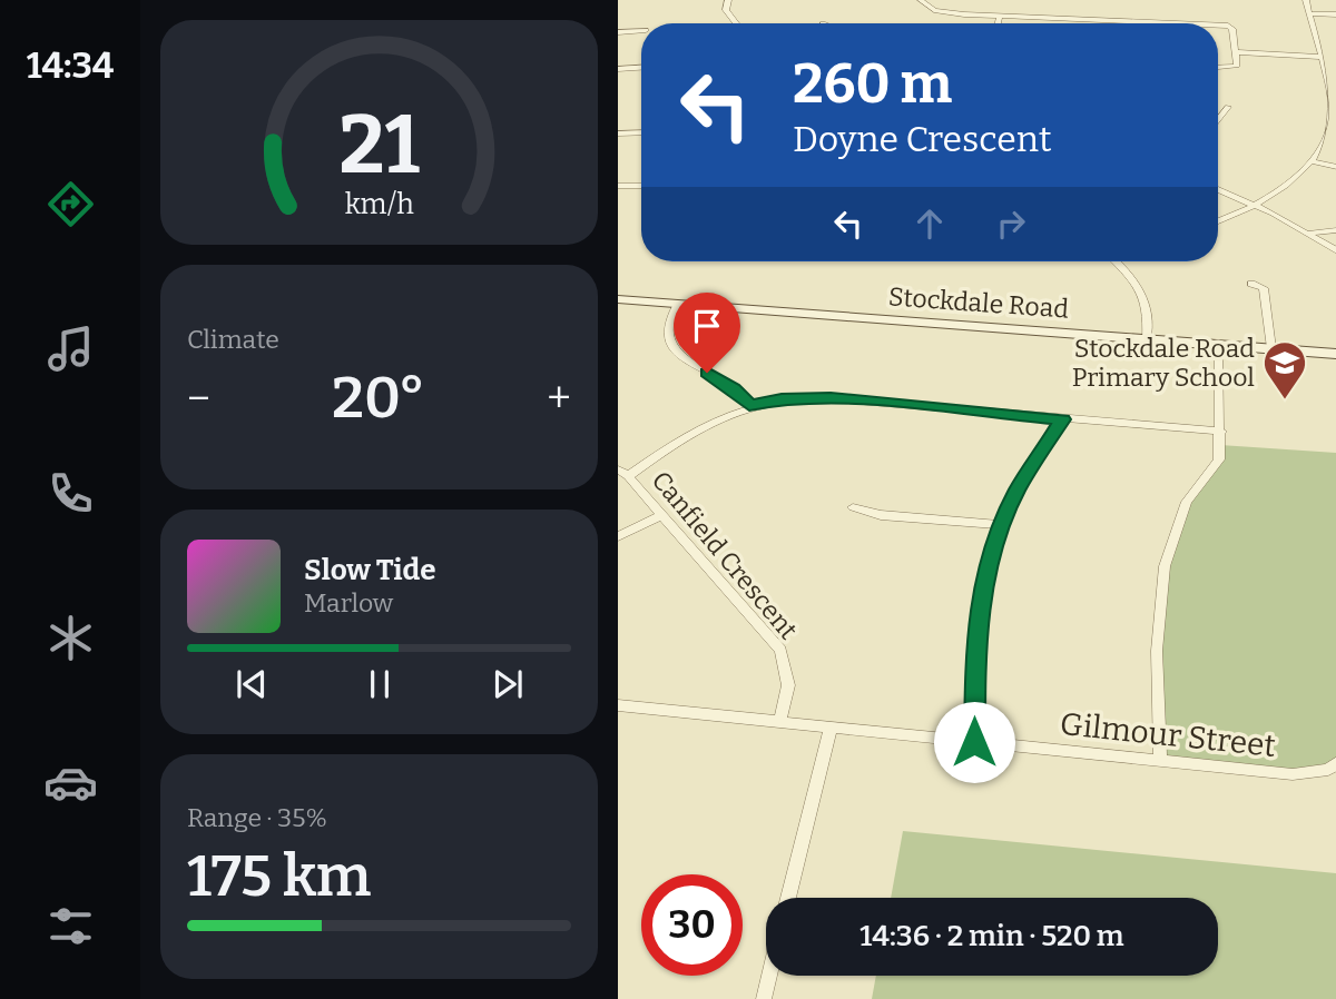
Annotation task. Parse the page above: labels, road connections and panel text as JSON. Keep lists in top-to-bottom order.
{
  "streets": {
    "street": ["Stockdale Road", "Canfield Crescent", "Gilmour Street"]
  },
  "crossings": [
    ["Canfield Crescent", "Gilmour Street"]
  ],
  "places": {
    "school or university": ["Stockdale Road Primary School"]
  },
  "page": {
    "tabs": "14:34",
    "turn": ["260 m", "Doyne Crescent"],
    "tile": [
      "Climate",
      ["Range · 35%", "175 km"]
    ],
    "heat": ["−", "20°", "+"],
    "song": ["Slow Tide", "Marlow"],
    "limit": "30",
    "trip": "14:36 · 2 min · 520 m",
    "gauge": ["21", "km/h"]
  }
}
